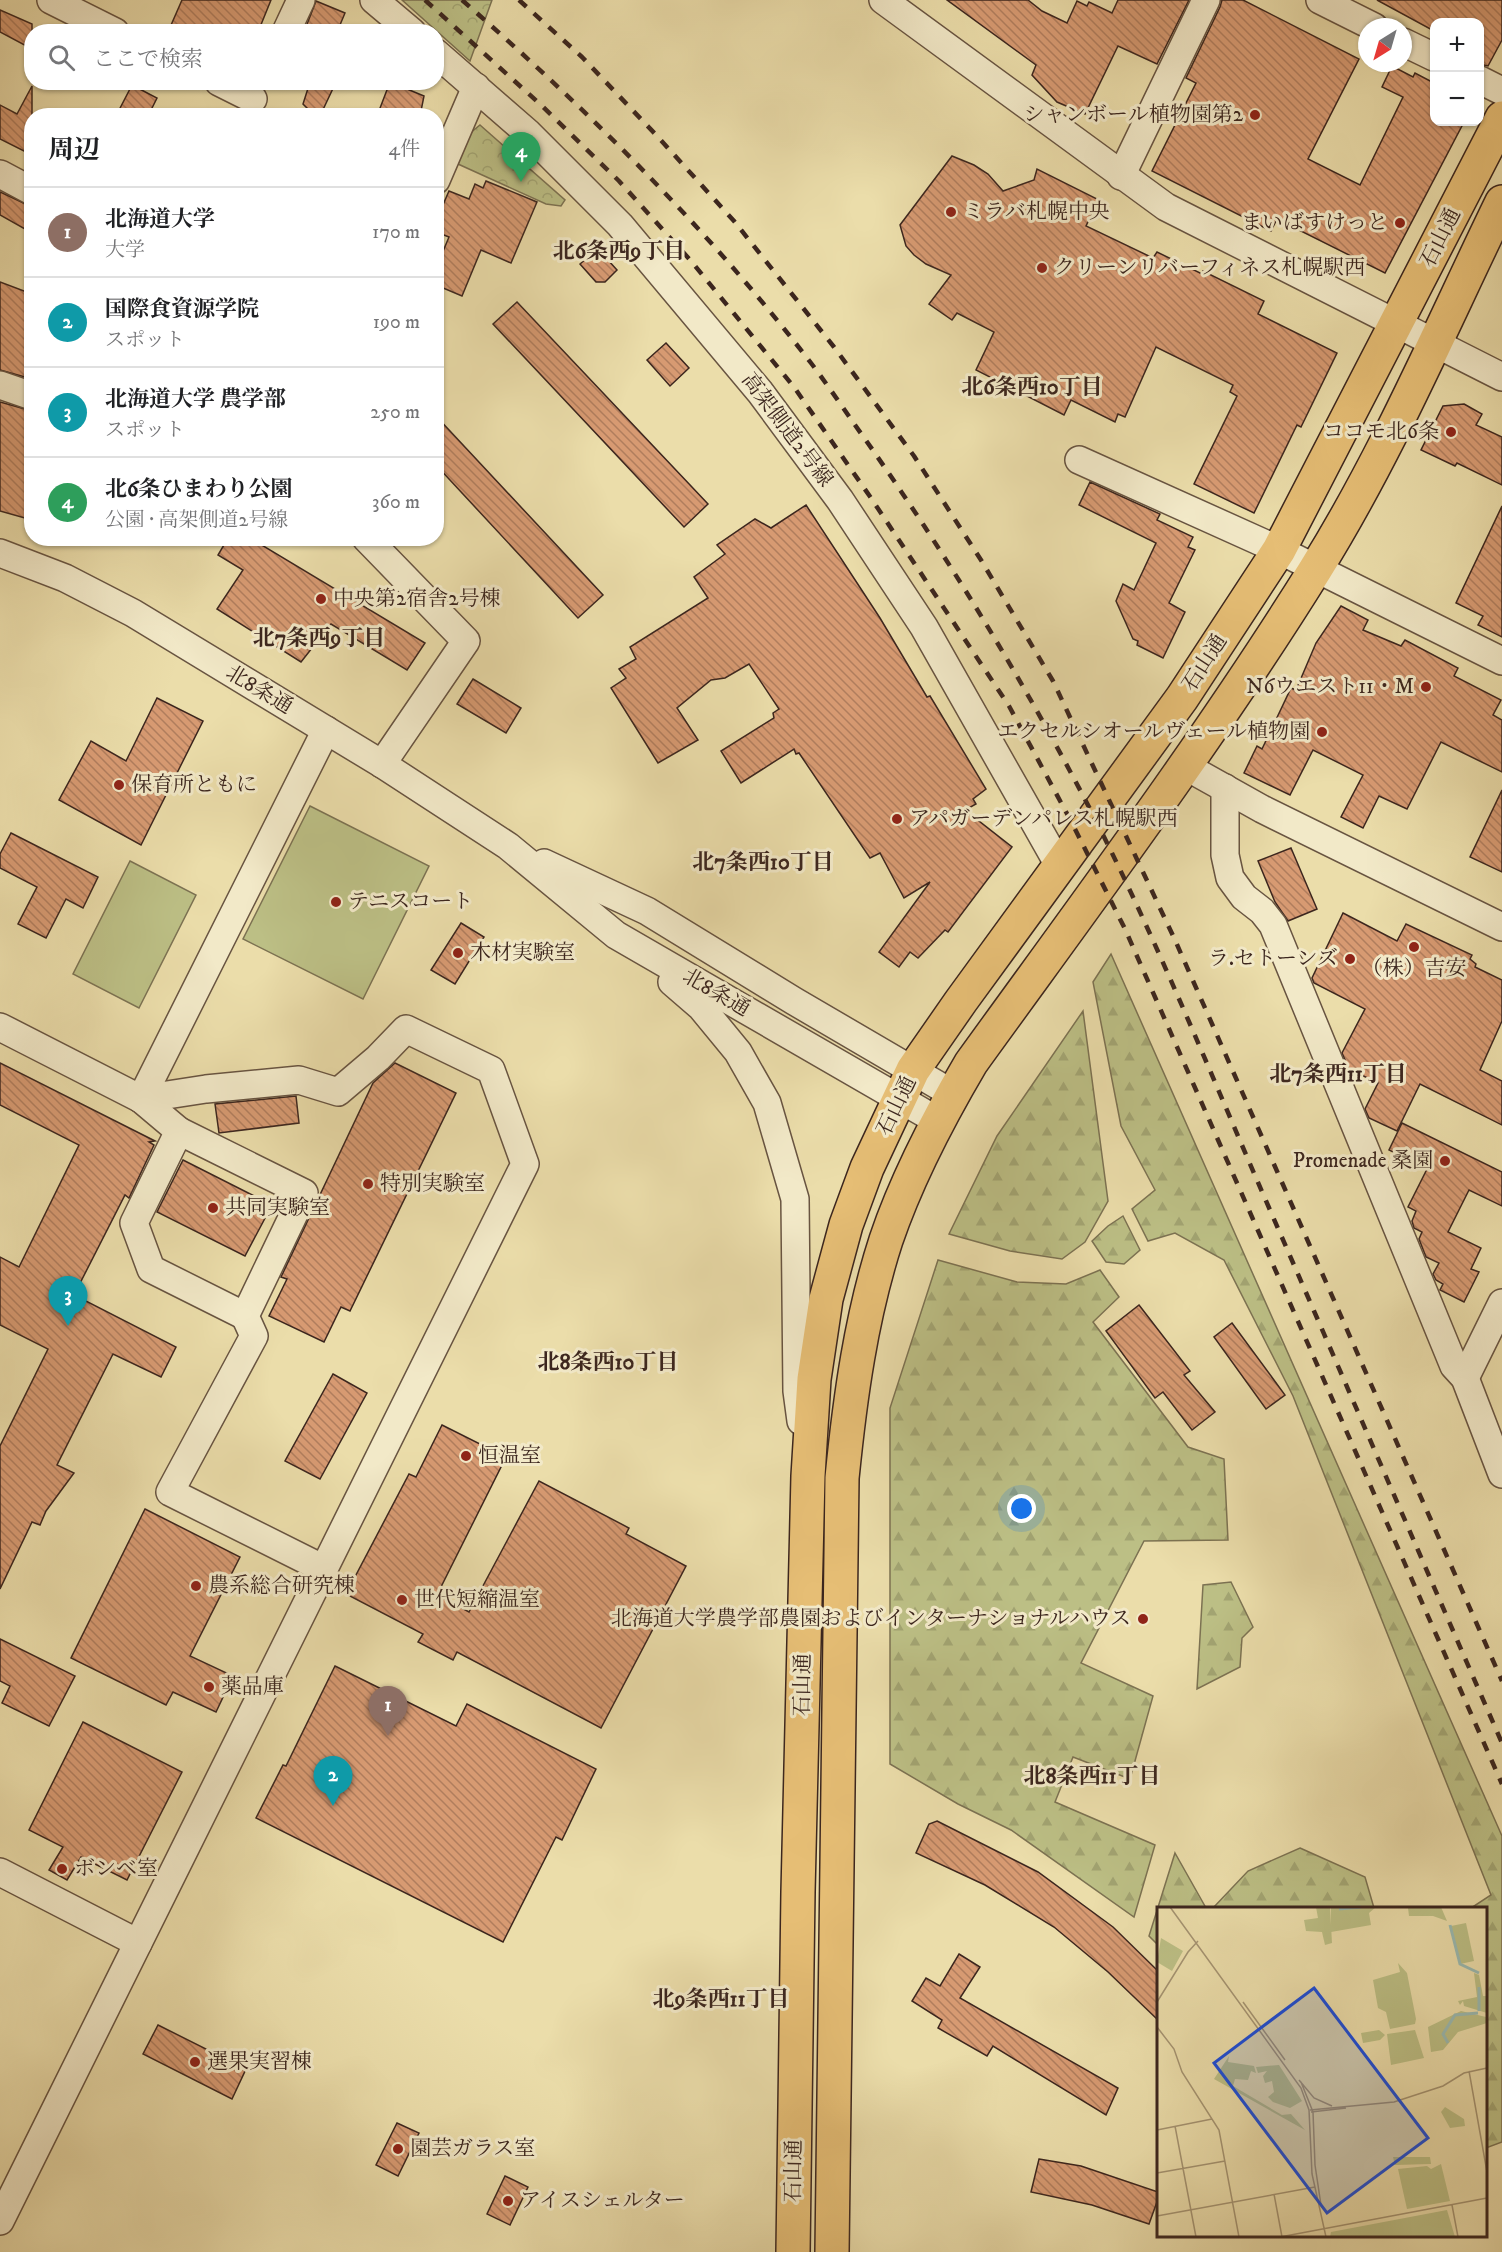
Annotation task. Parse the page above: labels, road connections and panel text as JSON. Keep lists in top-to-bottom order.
{
  "streets": {
    "main road": ["石山通"],
    "street": ["高架側道2号線", "北8条通"]
  },
  "crossings": [
    ["石山通", "高架側道2号線"],
    ["石山通", "北8条通"]
  ],
  "districts": [
    "北6条西9丁目",
    "北6条西10丁目",
    "北7条西9丁目",
    "北7条西10丁目",
    "北7条西11丁目",
    "北8条西10丁目",
    "北8条西11丁目",
    "北9条西11丁目"
  ],
  "places": [
    "シャンボール植物園第2",
    "ミラバ札幌中央",
    "まいばすけっと",
    "クリーンリバーフィネス札幌駅西",
    "ココモ北6条",
    "中央第2宿舎2号棟",
    "N6ウエスト11・M",
    "エクセルシオールヴェール植物園",
    "保育所ともに",
    "アパガーデンパレス札幌駅西",
    "テニスコート",
    "（株）吉安",
    "木材実験室",
    "ラ.セトーンズ",
    "Promenade 桑園",
    "特別実験室",
    "共同実験室",
    "恒温室",
    "農系総合研究棟",
    "世代短縮温室",
    "北海道大学農学部農園およびインターナショナルハウス",
    "薬品庫",
    "ボンベ室",
    "選果実習棟",
    "園芸ガラス室",
    "アイスシェルター"
  ],
  "north": "bottom left",
  "page": {
    "map_buttons": ["+", "−"],
    "search": "ここで検索",
    "heading": ["周辺", "4件"],
    "pins": [
      "4",
      "3",
      "1",
      "2"
    ],
    "list": [
      {
        "mark": "1",
        "name": "北海道大学",
        "note": "大学",
        "value": "170 m"
      },
      {
        "mark": "2",
        "name": "国際食資源学院",
        "note": "スポット",
        "value": "190 m"
      },
      {
        "mark": "3",
        "name": "北海道大学 農学部",
        "note": "スポット",
        "value": "250 m"
      },
      {
        "mark": "4",
        "name": "北6条ひまわり公園",
        "note": "公園 · 高架側道2号線",
        "value": "360 m"
      }
    ]
  }
}
